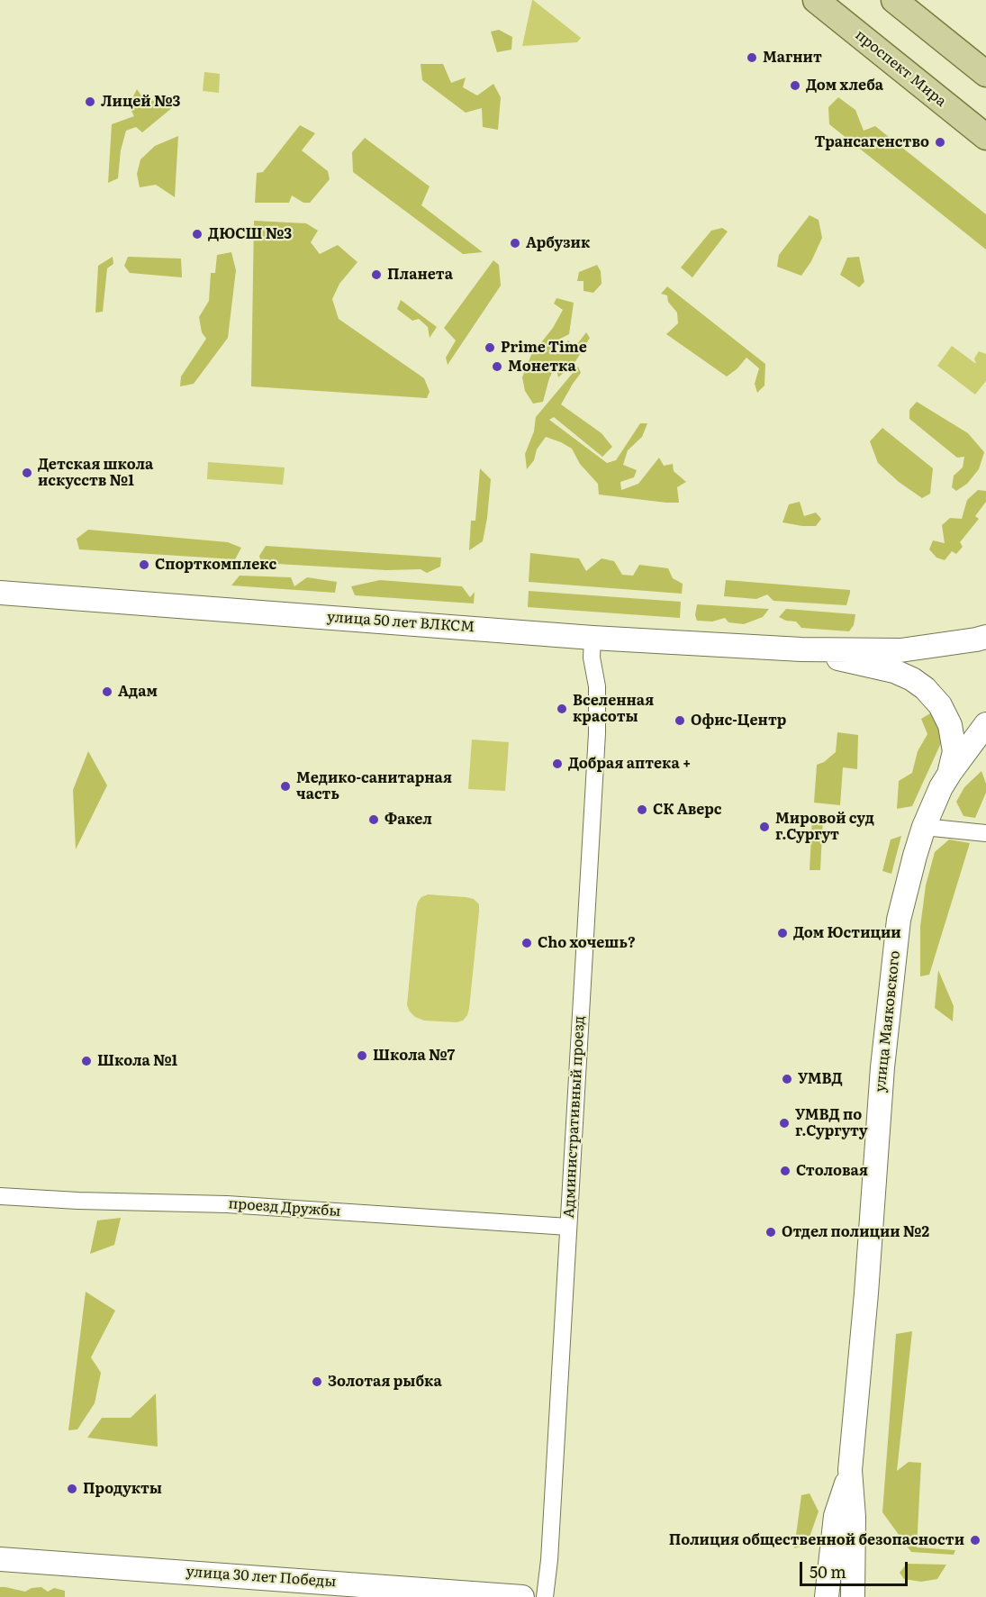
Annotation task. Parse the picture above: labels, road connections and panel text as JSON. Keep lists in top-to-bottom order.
{
  "streets": {
    "main road": [
      "проспект Мира",
      "улица 50 лет ВЛКСМ",
      "улица Маяковского",
      "улица 30 лет Победы"
    ],
    "street": ["Административный проезд", "проезд Дружбы"]
  },
  "crossings": [
    ["улица 50 лет ВЛКСМ", "улица Маяковского"],
    ["улица 50 лет ВЛКСМ", "Административный проезд"],
    ["Административный проезд", "проезд Дружбы"]
  ],
  "places": [
    "Магнит",
    "Дом хлеба",
    "Лицей №3",
    "Трансагенство",
    "ДЮСШ №3",
    "Арбузик",
    "Планета",
    "Prime Time",
    "Монетка",
    "Детская школа искусств №1",
    "Спорткомплекс",
    "Адам",
    "Вселенная красоты",
    "Офис-Центр",
    "Добрая аптека +",
    "Медико-санитарная часть",
    "СК Аверс",
    "Факел",
    "Мировой суд г.Сургут",
    "Дом Юстиции",
    "Cho хочешь?",
    "Школа №7",
    "Школа №1",
    "УМВД",
    "УМВД по г.Сургуту",
    "Столовая",
    "Отдел полиции №2",
    "Золотая рыбка",
    "Продукты",
    "Полиция общественной безопасности"
  ],
  "scale_bar": "50 m"
}
